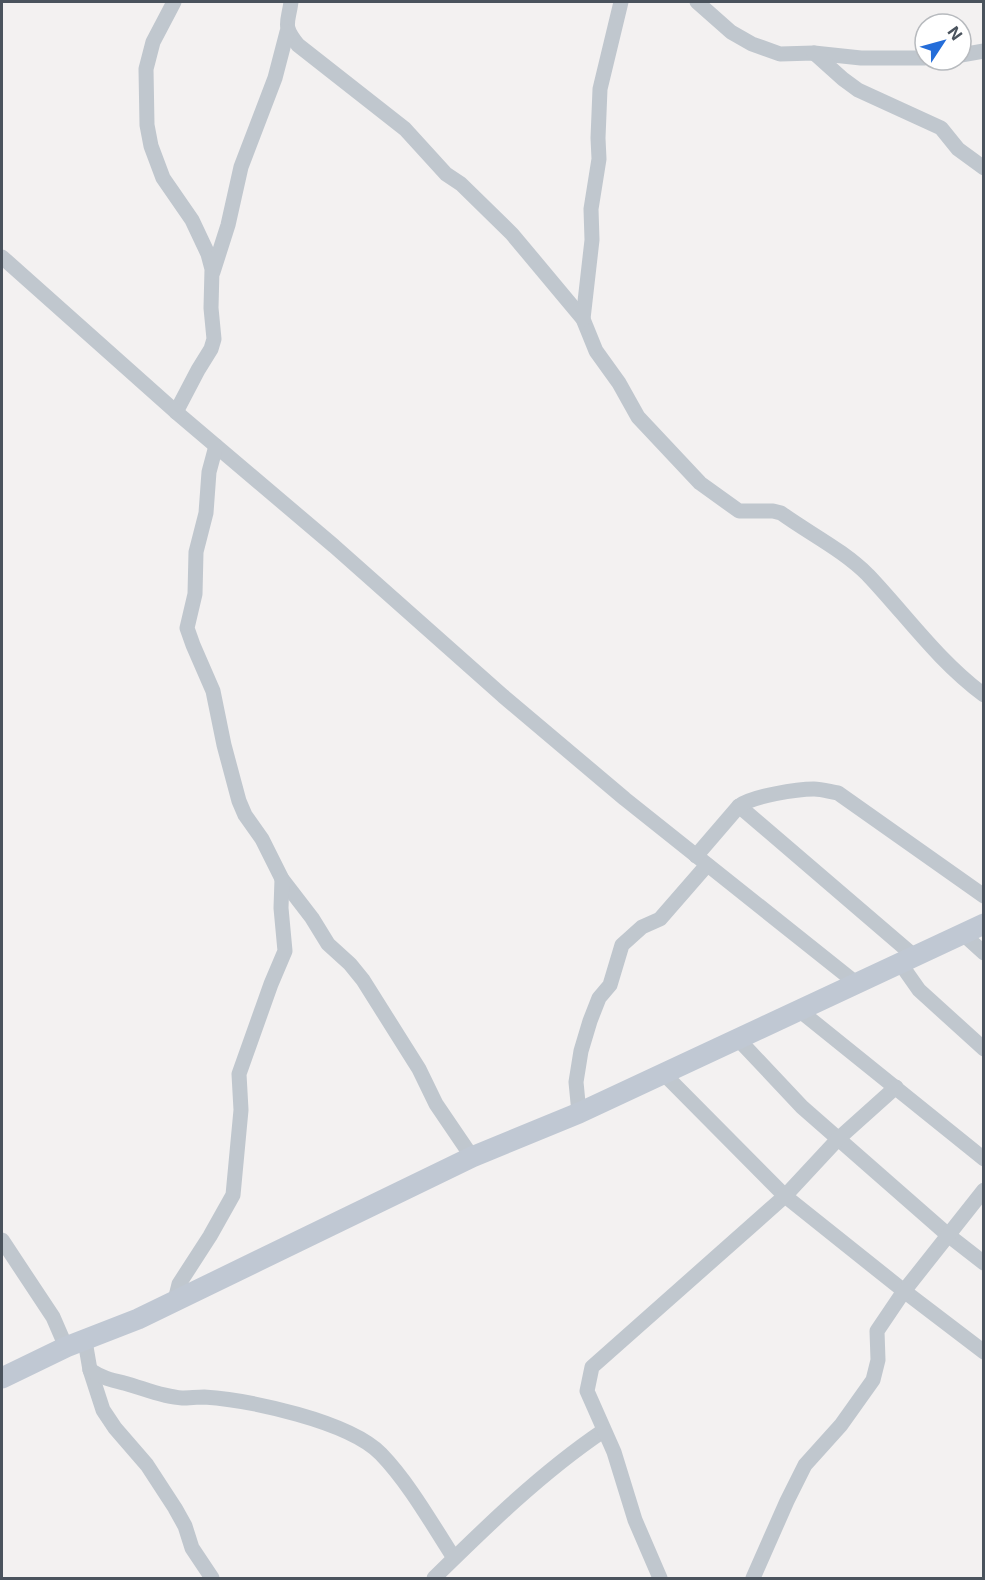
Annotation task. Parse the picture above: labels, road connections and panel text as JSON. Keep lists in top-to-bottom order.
{
  "north": "top right"
}
